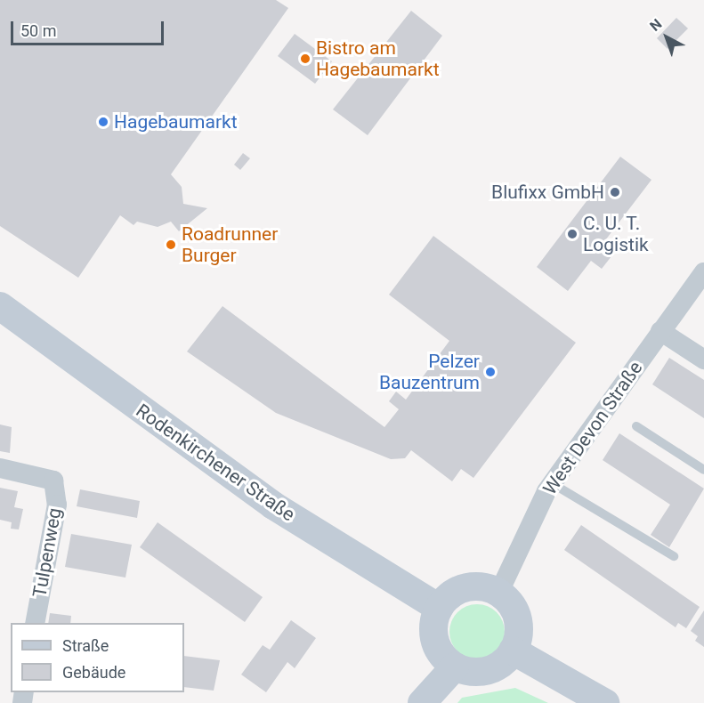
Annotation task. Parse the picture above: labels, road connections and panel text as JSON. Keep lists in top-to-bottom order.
{
  "streets": {
    "main road": ["Rodenkirchener Straße"],
    "street": ["West Devon Straße", "Tulpenweg"]
  },
  "crossings": [
    ["West Devon Straße", "Rodenkirchener Straße"]
  ],
  "places": [
    "Bistro am Hagebaumarkt",
    "Hagebaumarkt",
    "Blufixx GmbH",
    "C. U. T. Logistik",
    "Roadrunner Burger",
    "Pelzer Bauzentrum"
  ],
  "legend": ["Straße", "Gebäude"],
  "scale_bar": "50 m",
  "north": "top left"
}
